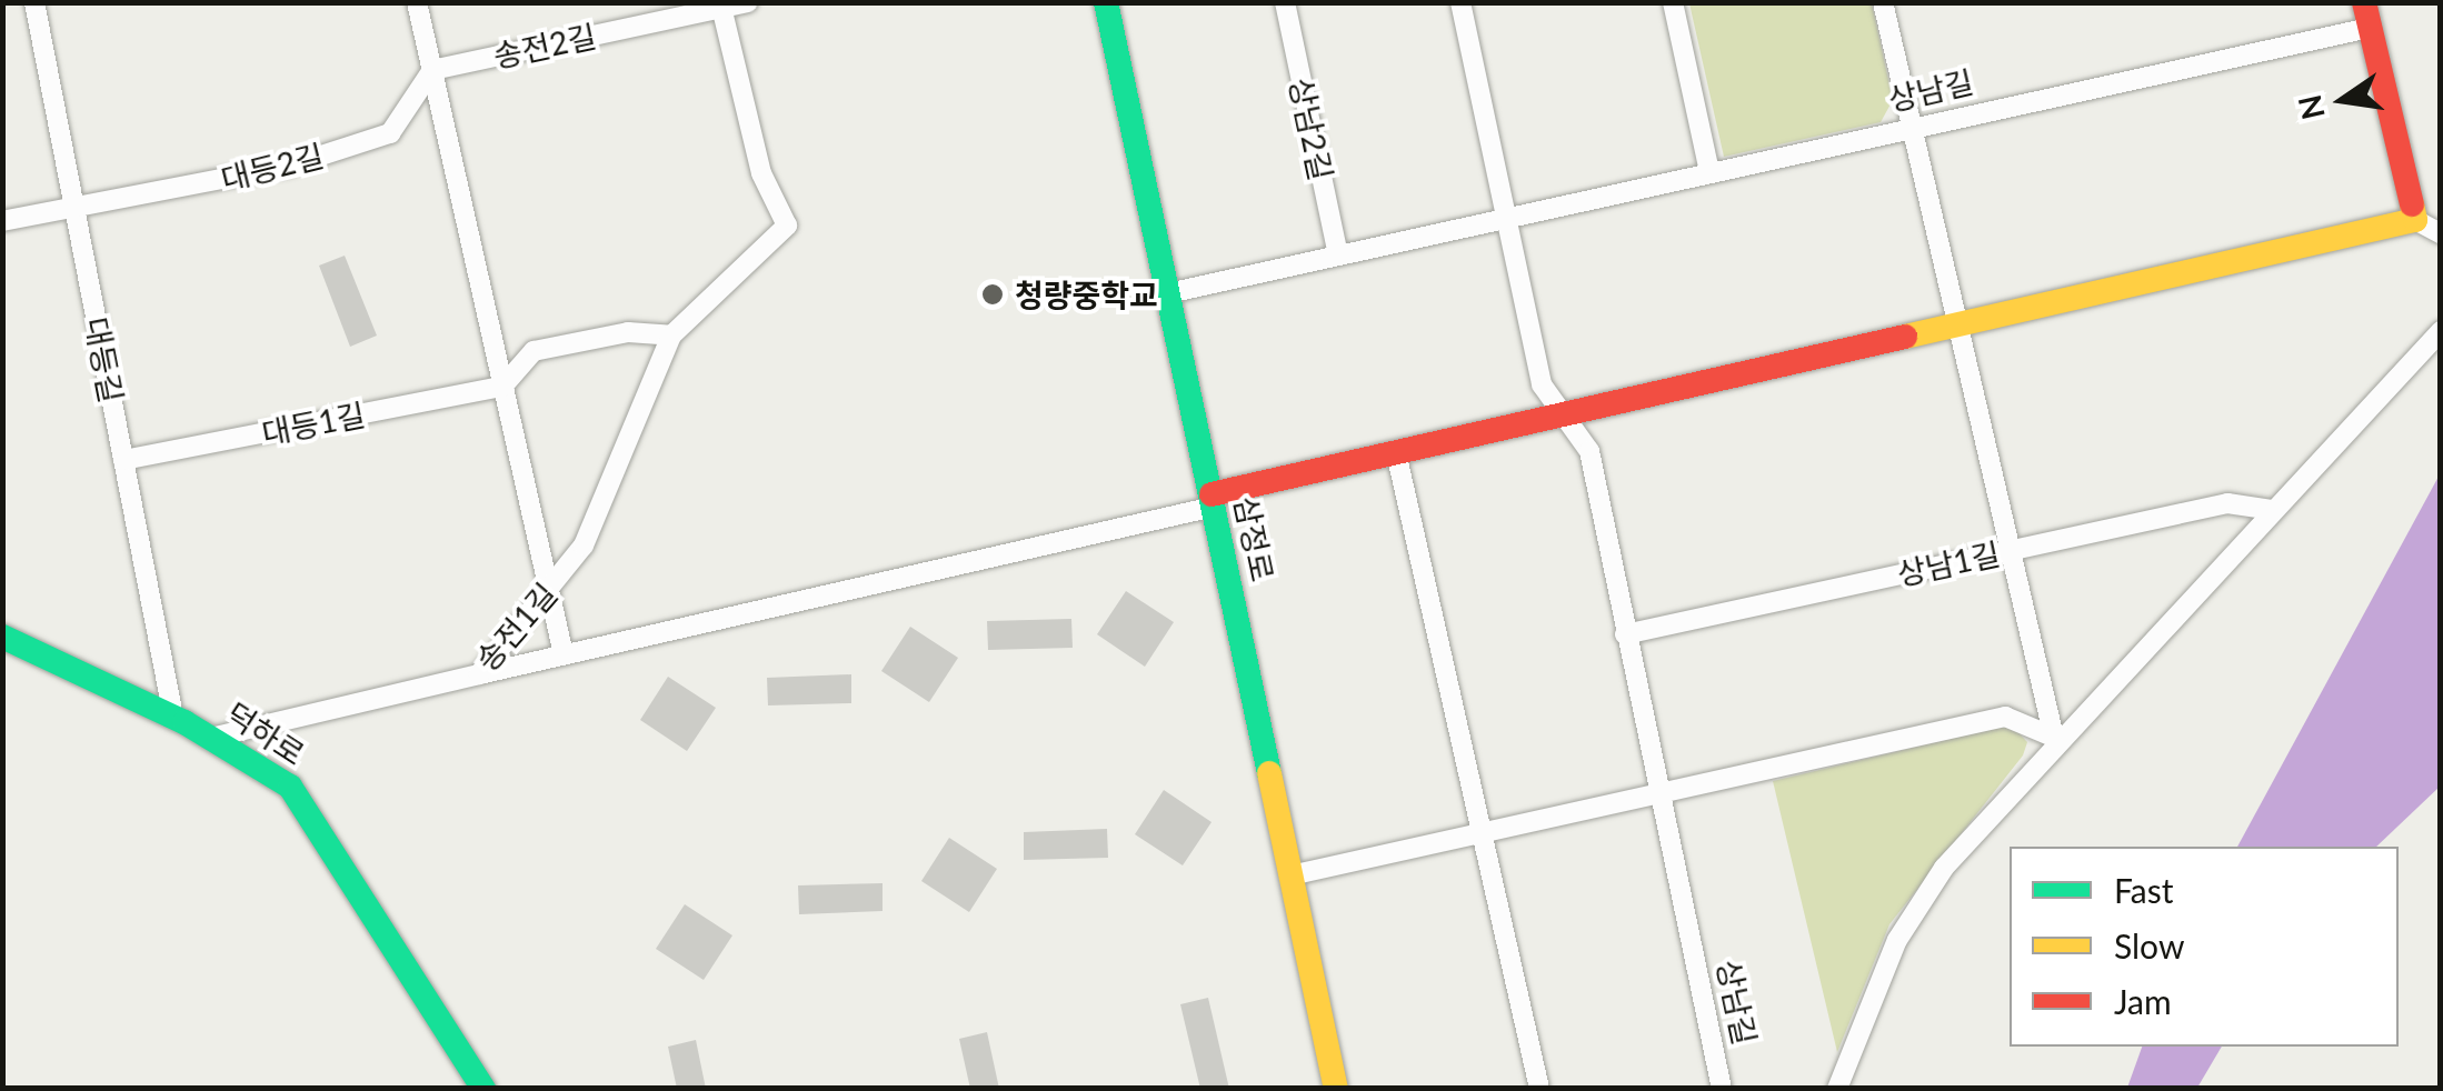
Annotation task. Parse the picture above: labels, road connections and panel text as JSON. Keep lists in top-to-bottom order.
{
  "streets": {
    "street": [
      "송전2길",
      "상남길",
      "상남2길",
      "대등2길",
      "대등길",
      "대등1길",
      "삼정로",
      "상남1길",
      "송전1길",
      "덕하로"
    ]
  },
  "crossings": [
    ["송전2길", "대등2길"],
    ["송전2길", "송전1길"],
    ["상남길", "상남2길"],
    ["상남길", "삼정로"],
    ["상남길", "상남1길"],
    ["대등2길", "대등길"],
    ["대등길", "대등1길"],
    ["대등길", "덕하로"],
    ["송전1길", "덕하로"]
  ],
  "places": ["청량중학교"],
  "legend": ["Fast", "Slow", "Jam"],
  "north": "left"
}
